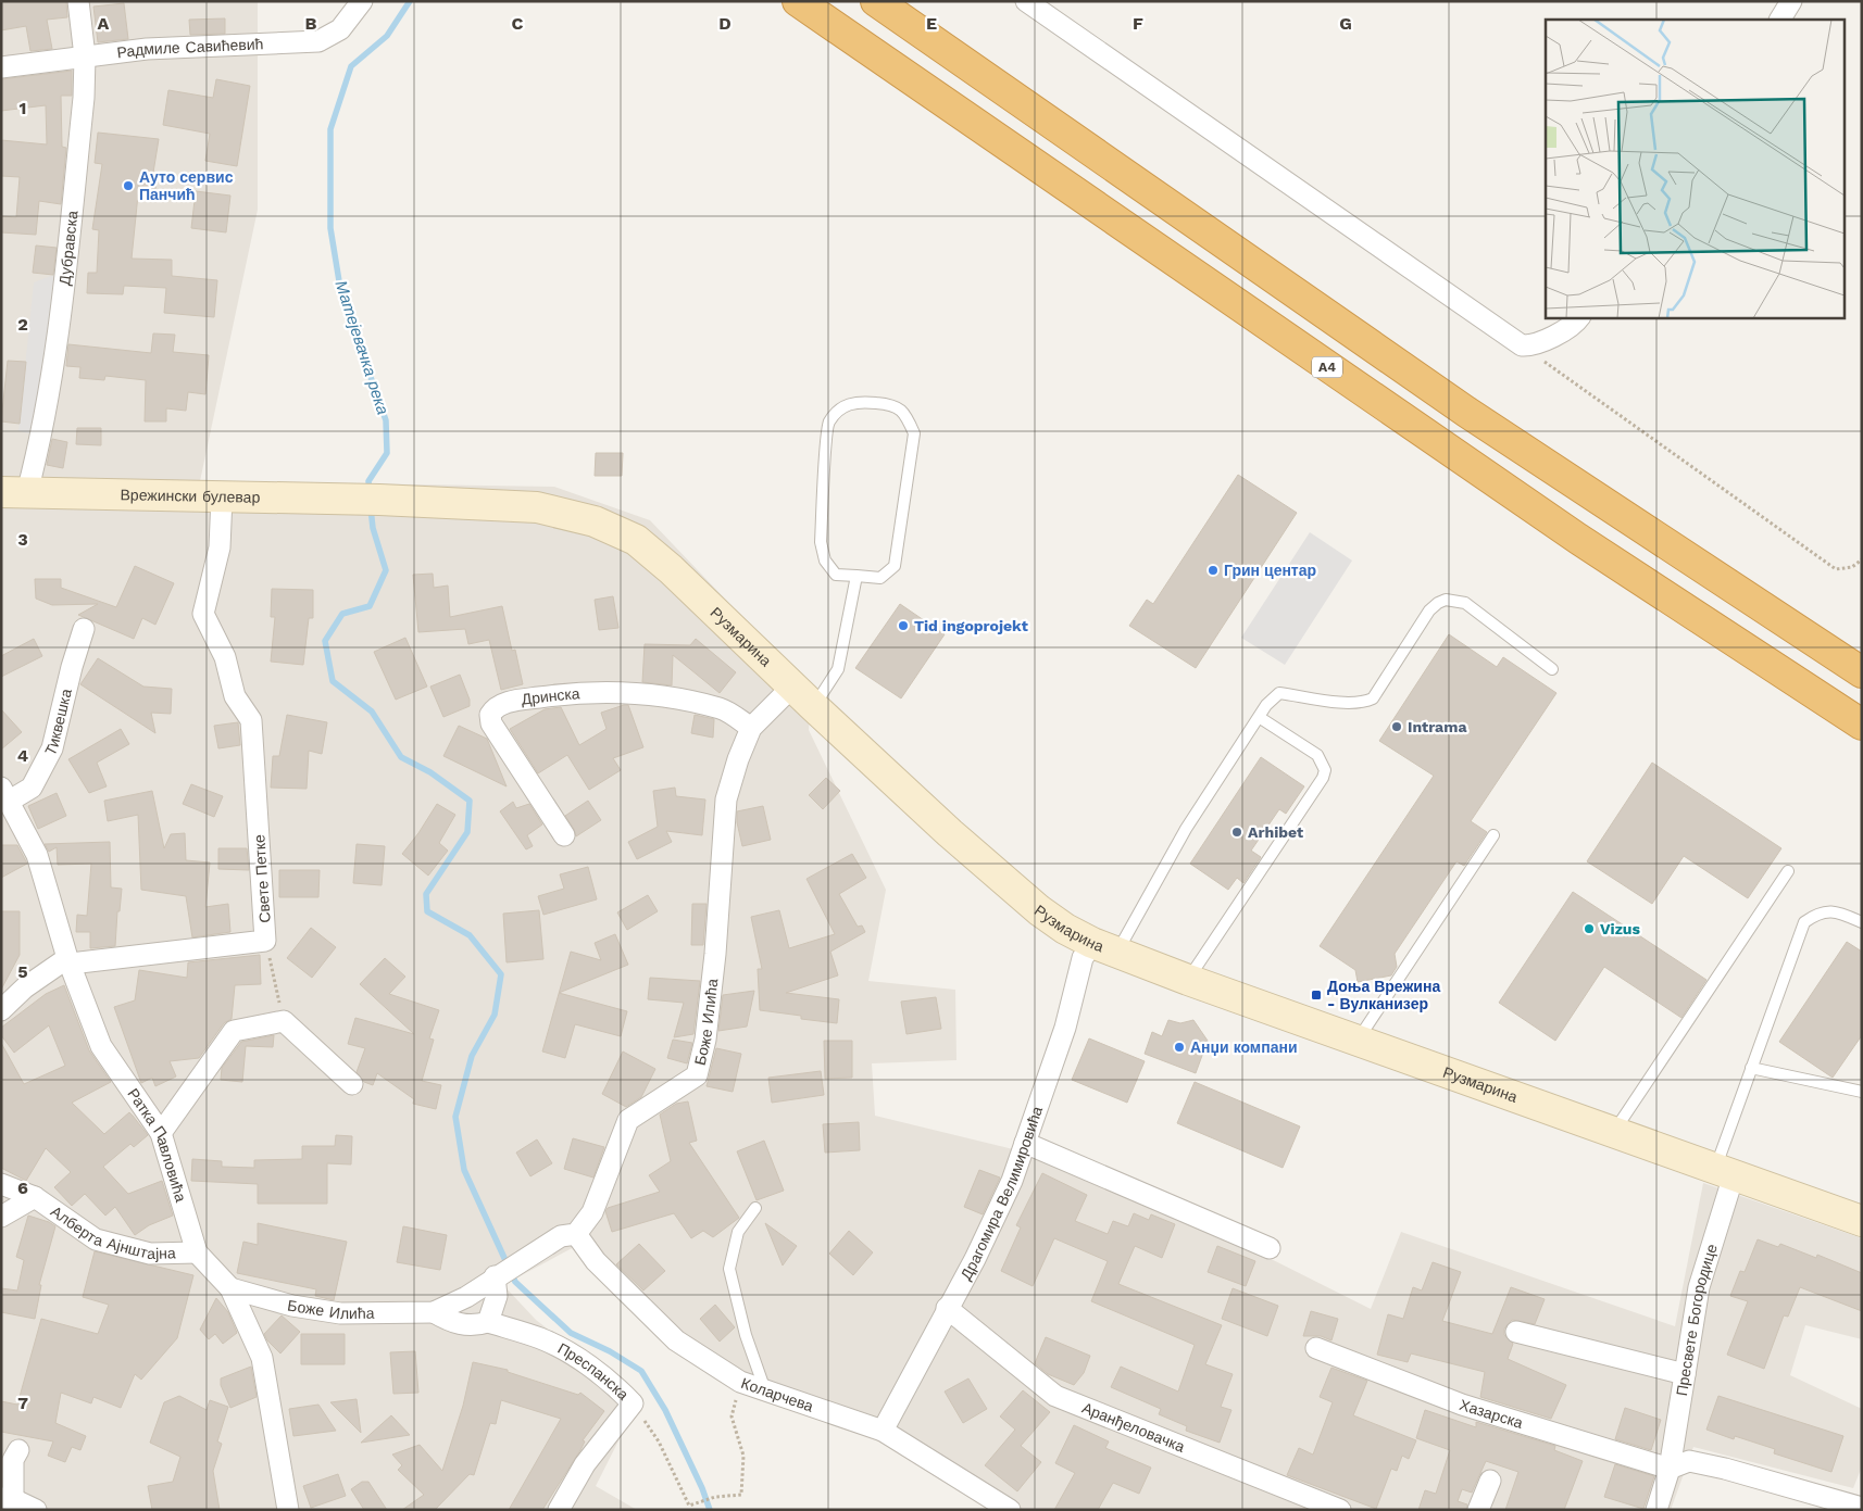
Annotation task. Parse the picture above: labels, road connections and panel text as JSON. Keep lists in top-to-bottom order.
{
  "streets": {
    "highway": ["A4"],
    "main road": ["Врежински булевар", "Рузмарина"],
    "street": [
      "Радмиле Савићевић",
      "Дубравска",
      "Дринска",
      "Тиквешка",
      "Свете Петке",
      "Боже Илића",
      "Ратка Павловића",
      "Драгомира Велимировића",
      "Алберта Ајнштајна",
      "Пресвете Богородице",
      "Преспанска",
      "Коларчева",
      "Хазарска",
      "Аранђеловачка"
    ]
  },
  "crossings": [
    ["Радмиле Савићевић", "Дубравска"],
    ["Дубравска", "Врежински булевар"],
    ["Врежински булевар", "Рузмарина"],
    ["Врежински булевар", "Свете Петке"],
    ["Рузмарина", "Боже Илића"],
    ["Рузмарина", "Драгомира Велимировића"],
    ["Рузмарина", "Пресвете Богородице"],
    ["Дринска", "Боже Илића"],
    ["Тиквешка", "Ратка Павловића"],
    ["Свете Петке", "Ратка Павловића"],
    ["Боже Илића", "Ратка Павловића"],
    ["Боже Илића", "Преспанска"],
    ["Боже Илића", "Коларчева"],
    ["Ратка Павловића", "Алберта Ајнштајна"],
    ["Драгомира Велимировића", "Коларчева"],
    ["Драгомира Велимировића", "Аранђеловачка"],
    ["Пресвете Богородице", "Хазарска"]
  ],
  "water": ["Матејевачка река"],
  "places": {
    "other": [
      "Ауто сервис Панчић",
      "Грин центар",
      "Tid ingoprojekt",
      "Intrama",
      "Arhibet",
      "Vizus",
      "Анџи компани"
    ],
    "transit": ["Доња Врежина - Вулканизер"]
  },
  "grid": {
    "columns": [
      "A",
      "B",
      "C",
      "D",
      "E",
      "F",
      "G"
    ],
    "rows": [
      "1",
      "2",
      "3",
      "4",
      "5",
      "6",
      "7"
    ]
  }
}
